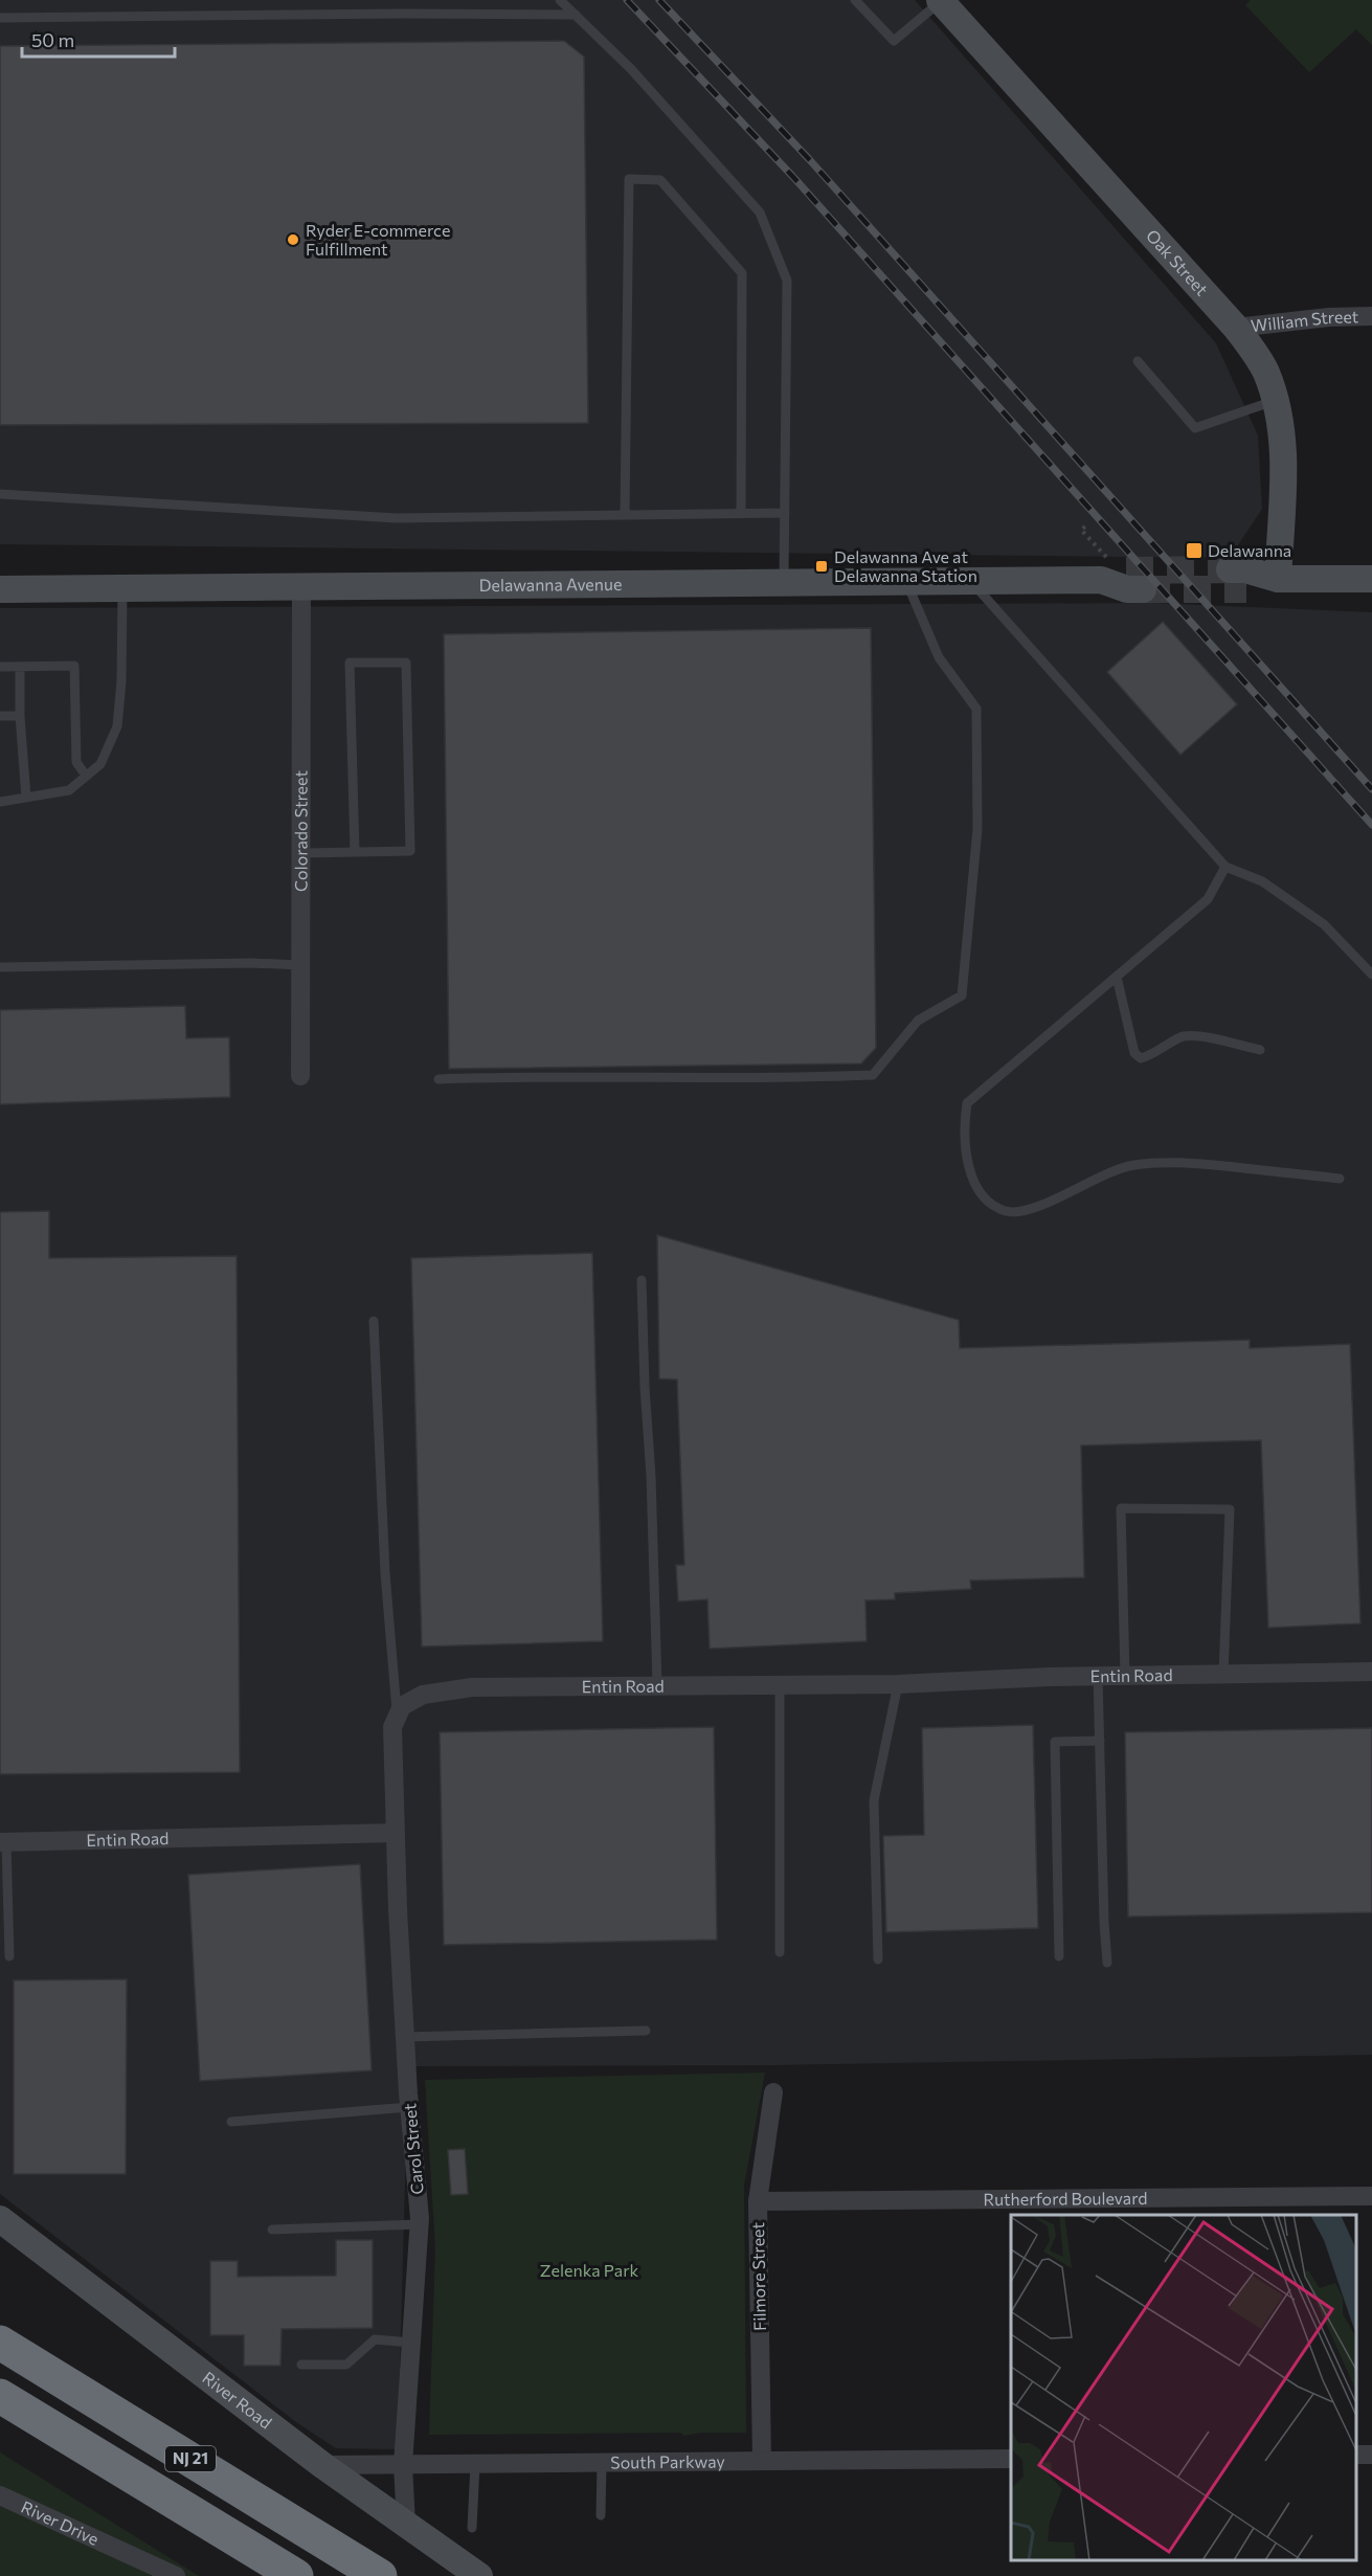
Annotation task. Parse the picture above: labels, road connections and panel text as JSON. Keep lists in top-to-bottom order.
{
  "streets": {
    "highway": ["NJ 21"],
    "street": [
      "Oak Street",
      "William Street",
      "Delawanna Avenue",
      "Colorado Street",
      "Entin Road",
      "Carol Street",
      "Rutherford Boulevard",
      "Filmore Street",
      "River Road",
      "South Parkway",
      "River Drive"
    ]
  },
  "crossings": [
    ["Oak Street", "William Street"],
    ["Delawanna Avenue", "Colorado Street"],
    ["Entin Road", "Carol Street"],
    ["Carol Street", "River Road"],
    ["Carol Street", "South Parkway"],
    ["Rutherford Boulevard", "Filmore Street"],
    ["Filmore Street", "South Parkway"],
    ["River Road", "South Parkway"]
  ],
  "parks": ["Zelenka Park"],
  "places": {
    "other": ["Ryder E-commerce Fulfillment"],
    "transit": ["Delawanna", "Delawanna Ave at Delawanna Station"]
  },
  "scale_bar": "50 m"
}
